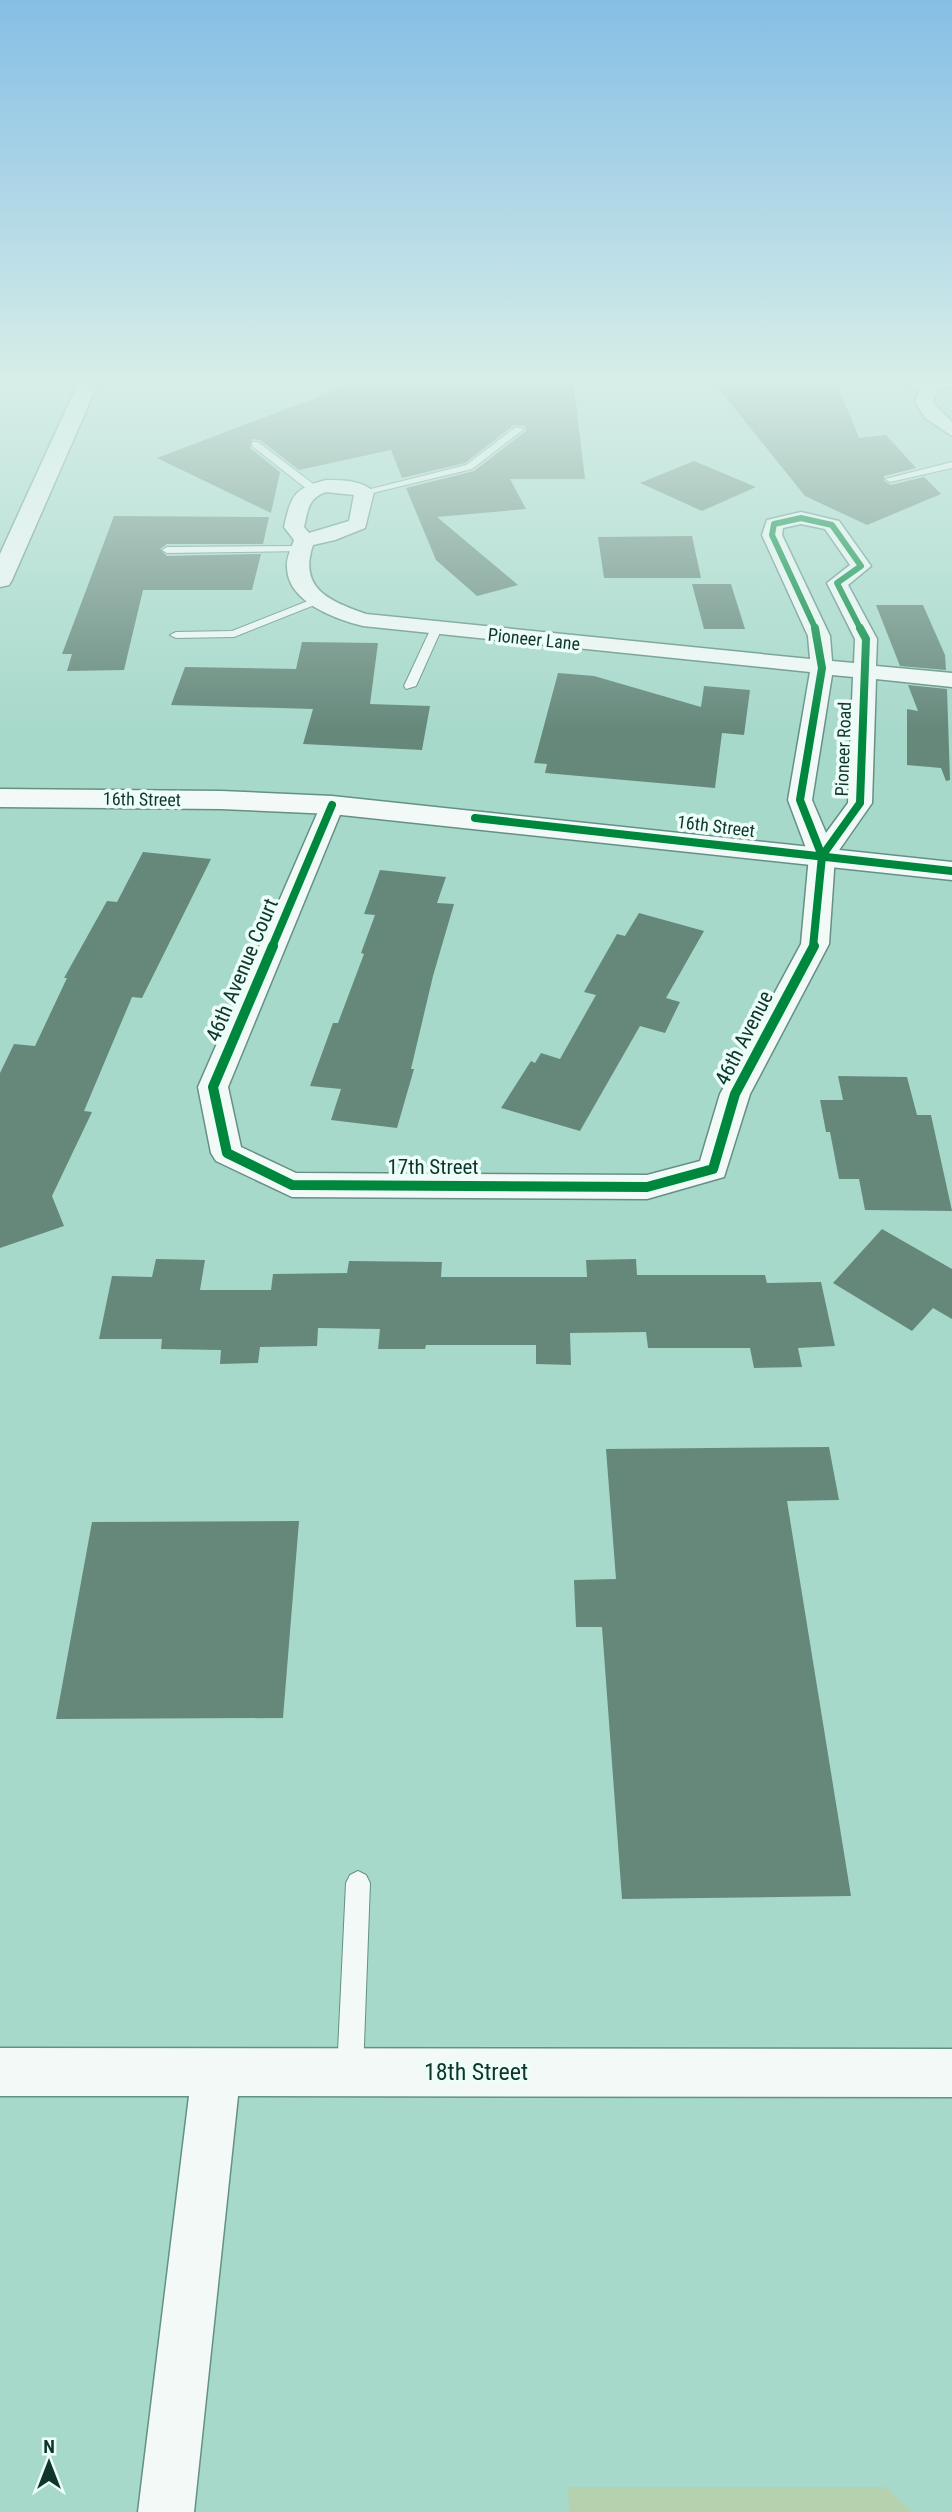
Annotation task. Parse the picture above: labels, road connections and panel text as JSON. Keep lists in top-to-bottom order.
{
  "streets": {
    "main road": ["16th Street"],
    "street": [
      "Pioneer Lane",
      "Pioneer Road",
      "46th Avenue Court",
      "46th Avenue",
      "17th Street",
      "18th Street"
    ]
  },
  "crossings": [
    ["Pioneer Lane", "Pioneer Road"],
    ["Pioneer Road", "16th Street"],
    ["Pioneer Road", "46th Avenue"],
    ["16th Street", "46th Avenue Court"],
    ["46th Avenue Court", "17th Street"],
    ["46th Avenue", "17th Street"]
  ],
  "north": "top"
}
